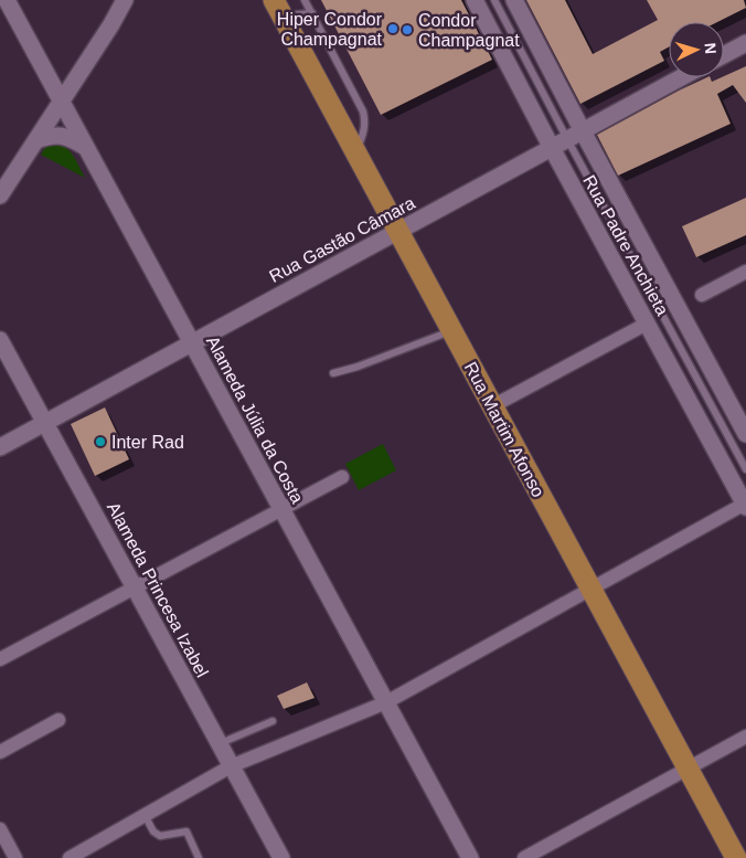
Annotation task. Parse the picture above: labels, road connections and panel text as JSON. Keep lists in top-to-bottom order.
{
  "streets": {
    "main road": ["Rua Martim Afonso"],
    "street": [
      "Rua Gastão Câmara",
      "Rua Padre Anchieta",
      "Alameda Júlia da Costa",
      "Alameda Princesa Izabel"
    ]
  },
  "crossings": [
    ["Rua Gastão Câmara", "Rua Padre Anchieta"],
    ["Rua Gastão Câmara", "Alameda Júlia da Costa"],
    ["Rua Gastão Câmara", "Rua Martim Afonso"],
    ["Rua Gastão Câmara", "Alameda Princesa Izabel"]
  ],
  "places": ["Hiper Condor Champagnat", "Condor Champagnat", "Inter Rad"],
  "north": "right"
}
